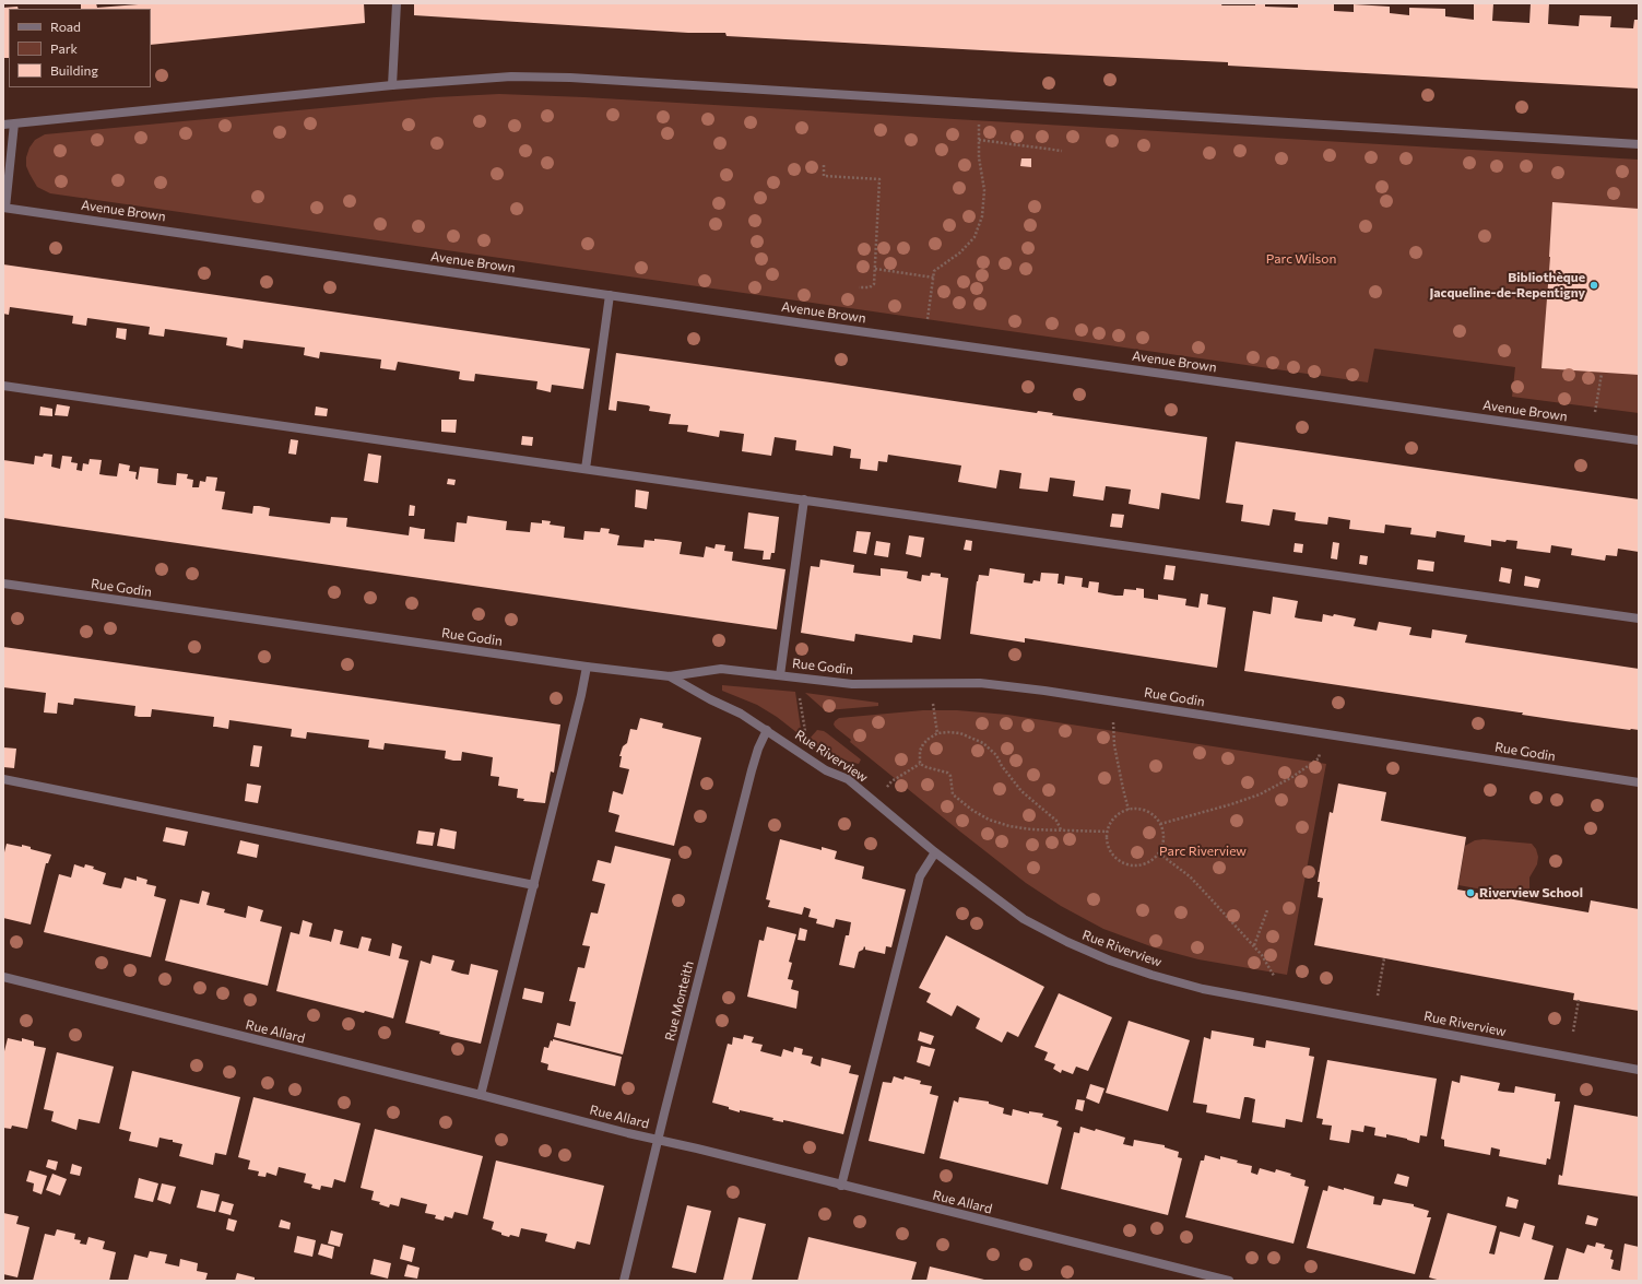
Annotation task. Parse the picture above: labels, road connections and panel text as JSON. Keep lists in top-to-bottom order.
{
  "streets": {
    "street": [
      "Avenue Brown",
      "Rue Godin",
      "Rue Riverview",
      "Rue Monteith",
      "Rue Allard"
    ]
  },
  "crossings": [
    ["Rue Godin", "Rue Riverview"],
    ["Rue Riverview", "Rue Monteith"],
    ["Rue Monteith", "Rue Allard"]
  ],
  "parks": ["Parc Wilson", "Parc Riverview"],
  "places": ["Bibliothèque Jacqueline-de-Repentigny", "Riverview School"],
  "legend": ["Road", "Park", "Building"]
}
